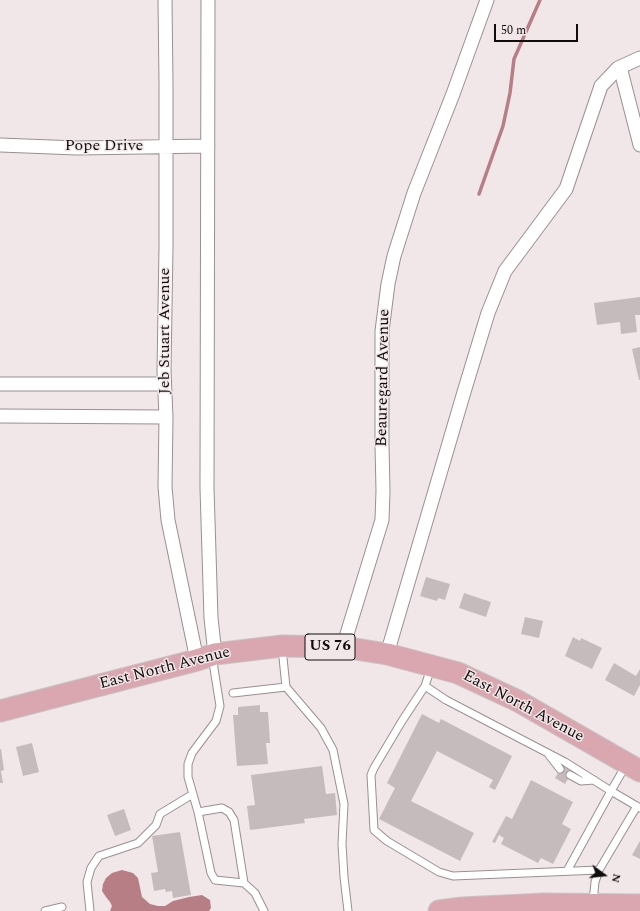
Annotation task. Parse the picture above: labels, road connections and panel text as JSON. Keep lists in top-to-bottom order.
{
  "streets": {
    "main road": ["US 76", "East North Avenue"],
    "street": ["Pope Drive", "Jeb Stuart Avenue", "Beauregard Avenue"]
  },
  "crossings": [
    ["Pope Drive", "Jeb Stuart Avenue"],
    ["Jeb Stuart Avenue", "East North Avenue"],
    ["Beauregard Avenue", "East North Avenue"]
  ],
  "scale_bar": "50 m",
  "north": "right"
}
